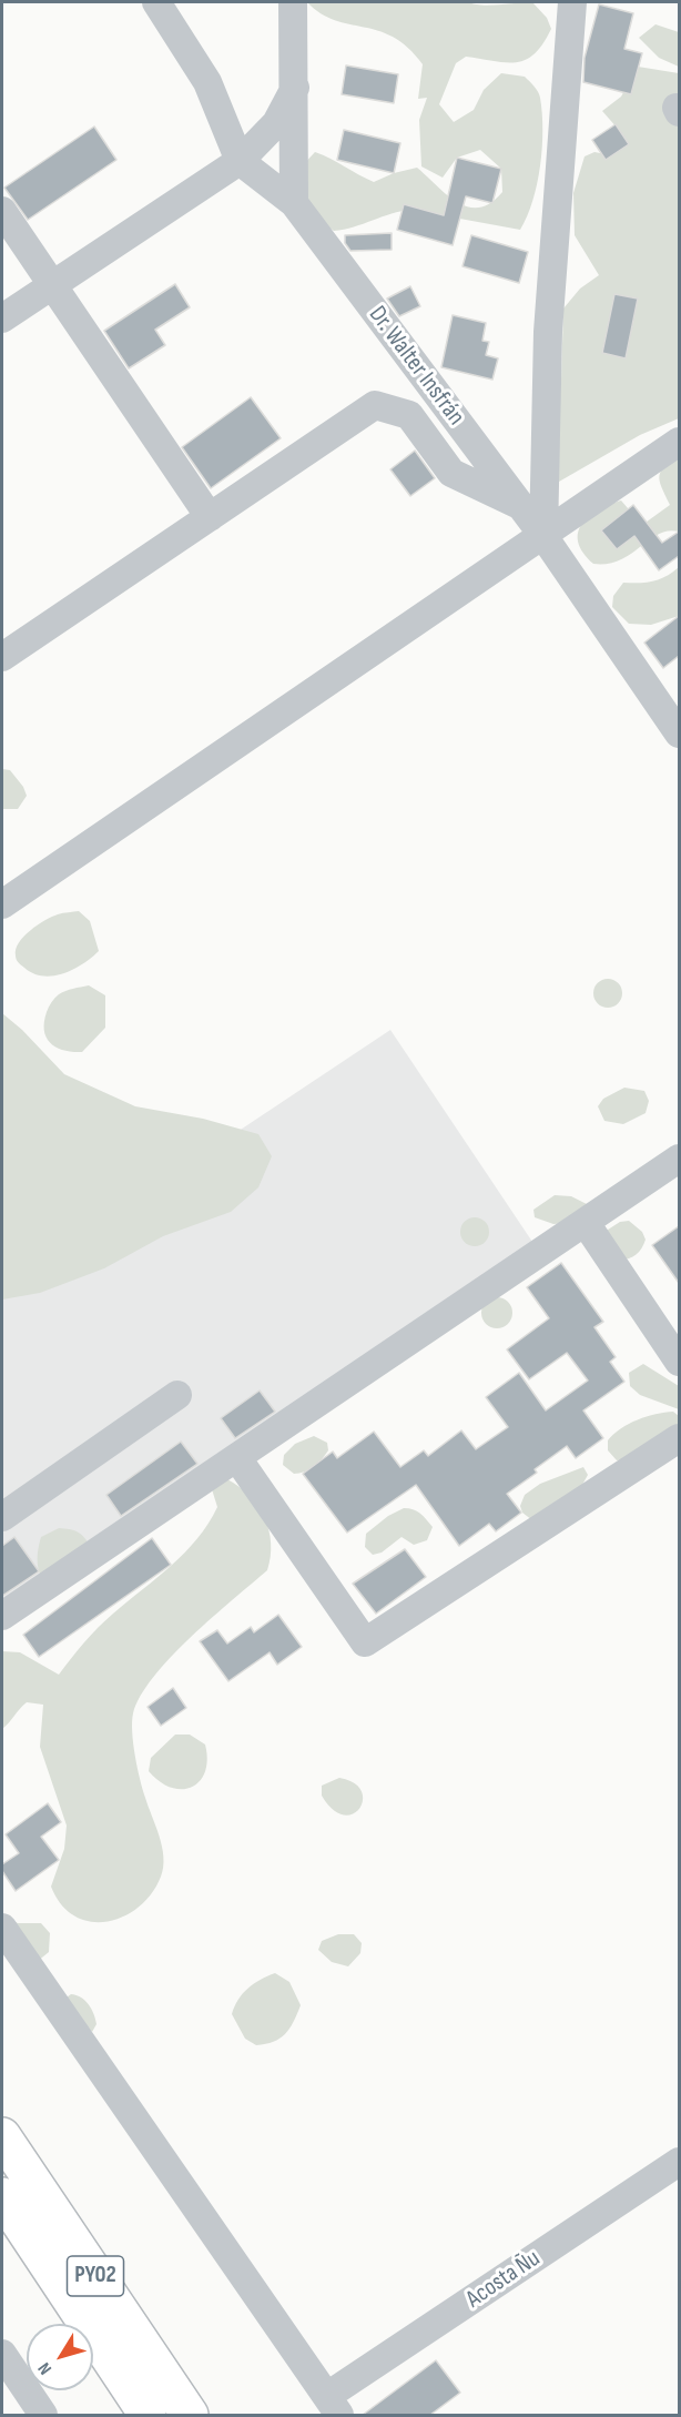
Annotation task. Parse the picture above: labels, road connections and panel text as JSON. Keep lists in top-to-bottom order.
{
  "streets": {
    "highway": ["PY02"],
    "street": ["Dr. Walter Insfrán", "Acosta Ñu"]
  },
  "north": "bottom left"
}
